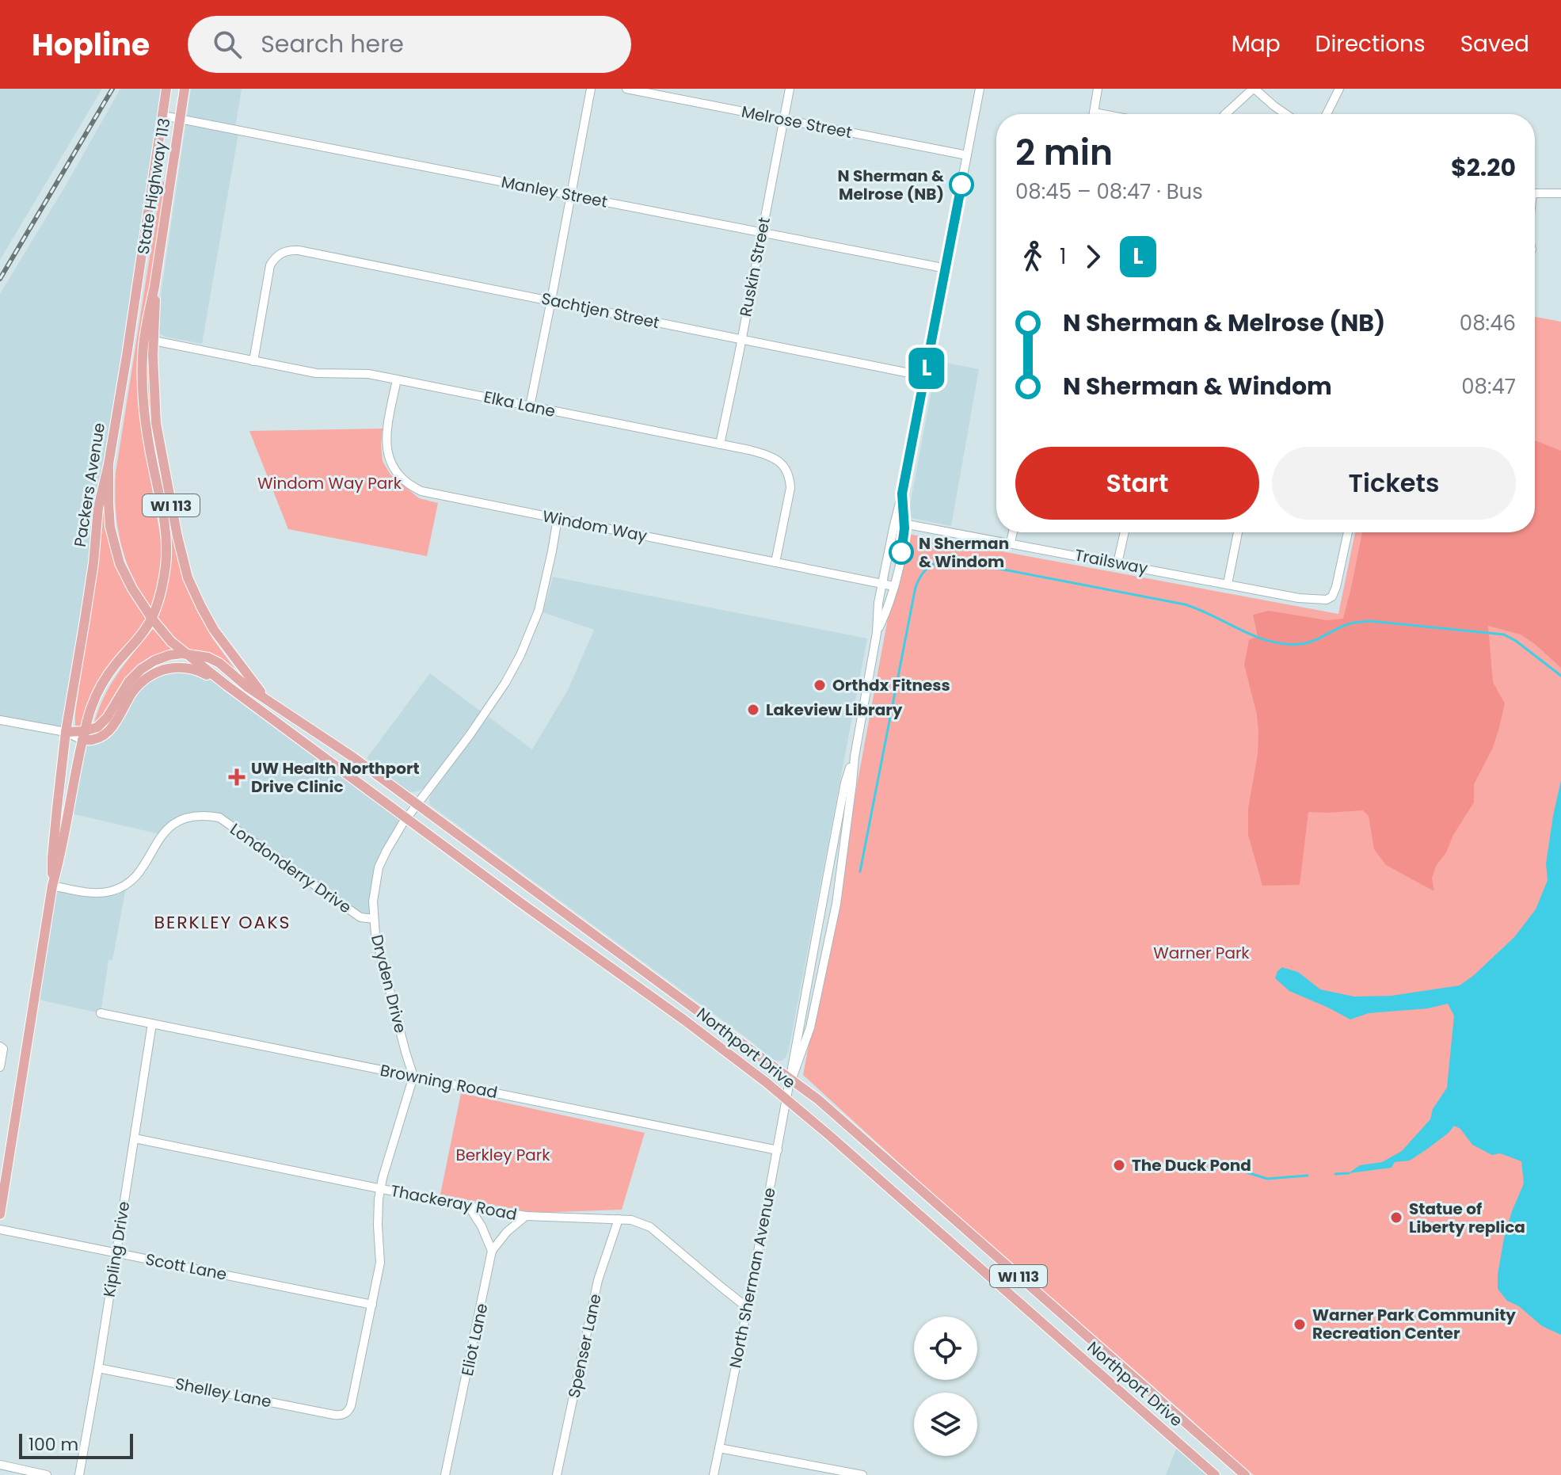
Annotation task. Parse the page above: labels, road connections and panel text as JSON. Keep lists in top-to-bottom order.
{
  "streets": {
    "main road": [
      "State Highway 113",
      "Packers Avenue",
      "WI 113",
      "Northport Drive"
    ],
    "street": [
      "Melrose Street",
      "Manley Street",
      "Ruskin Street",
      "Sachtjen Street",
      "Elka Lane",
      "Windom Way",
      "Trailsway",
      "Londonderry Drive",
      "Dryden Drive",
      "Browning Road",
      "Thackeray Road",
      "Kipling Drive",
      "Scott Lane",
      "North Sherman Avenue",
      "Eliot Lane",
      "Spenser Lane",
      "Shelley Lane"
    ]
  },
  "crossings": [
    ["Melrose Street", "Ruskin Street"],
    ["Melrose Street", "North Sherman Avenue"],
    ["State Highway 113", "Manley Street"],
    ["State Highway 113", "Packers Avenue"],
    ["State Highway 113", "WI 113"],
    ["Manley Street", "Ruskin Street"],
    ["Manley Street", "Packers Avenue"],
    ["Manley Street", "North Sherman Avenue"],
    ["Ruskin Street", "Sachtjen Street"],
    ["Ruskin Street", "Elka Lane"],
    ["Sachtjen Street", "Elka Lane"],
    ["Sachtjen Street", "North Sherman Avenue"],
    ["Elka Lane", "WI 113"],
    ["Elka Lane", "Windom Way"],
    ["Packers Avenue", "WI 113"],
    ["Packers Avenue", "Londonderry Drive"],
    ["WI 113", "Northport Drive"],
    ["Windom Way", "Dryden Drive"],
    ["Windom Way", "North Sherman Avenue"],
    ["Trailsway", "North Sherman Avenue"],
    ["Londonderry Drive", "Dryden Drive"],
    ["Dryden Drive", "Northport Drive"],
    ["Dryden Drive", "Browning Road"],
    ["Northport Drive", "North Sherman Avenue"],
    ["Browning Road", "Kipling Drive"],
    ["Browning Road", "North Sherman Avenue"],
    ["Thackeray Road", "Kipling Drive"],
    ["Thackeray Road", "North Sherman Avenue"],
    ["Thackeray Road", "Eliot Lane"],
    ["Thackeray Road", "Spenser Lane"],
    ["Kipling Drive", "Scott Lane"],
    ["Kipling Drive", "Shelley Lane"],
    ["Scott Lane", "Shelley Lane"]
  ],
  "districts": ["BERKLEY OAKS"],
  "parks": ["Windom Way Park", "Warner Park", "Berkley Park"],
  "places": {
    "other": [
      "N Sherman & Melrose (NB)",
      "N Sherman & Windom",
      "Orthdx Fitness",
      "Lakeview Library",
      "The Duck Pond",
      "Statue of Liberty replica",
      "Warner Park Community Recreation Center"
    ],
    "health": ["UW Health Northport Drive Clinic"]
  },
  "lines": ["bus line L"],
  "scale_bar": "100 m",
  "page": {
    "header": "Hopline",
    "search": "Search here",
    "nav": ["Map", "Directions", "Saved"],
    "on_map": "L",
    "heading": ["2 min", "08:45 – 08:47 · Bus", "$2.20"],
    "legs": ["1", "L"],
    "list": [
      {
        "name": "N Sherman & Melrose (NB)",
        "value": "08:46"
      },
      {
        "name": "N Sherman & Windom",
        "value": "08:47"
      }
    ],
    "buttons": ["Start", "Tickets"],
    "scale": "100 m"
  }
}
